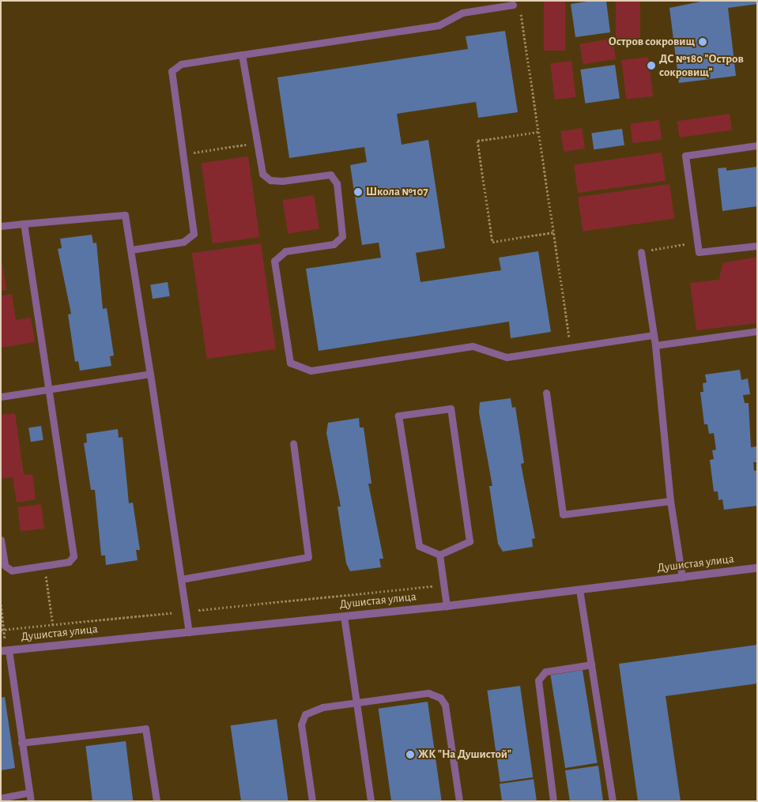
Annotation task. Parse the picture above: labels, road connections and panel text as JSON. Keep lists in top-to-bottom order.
{
  "streets": {
    "street": ["Душистая улица"]
  },
  "places": [
    "Остров сокровищ",
    "ДС №180 \"Остров сокровищ\"",
    "Школа №107",
    "ЖК \"На Душистой\""
  ]
}
